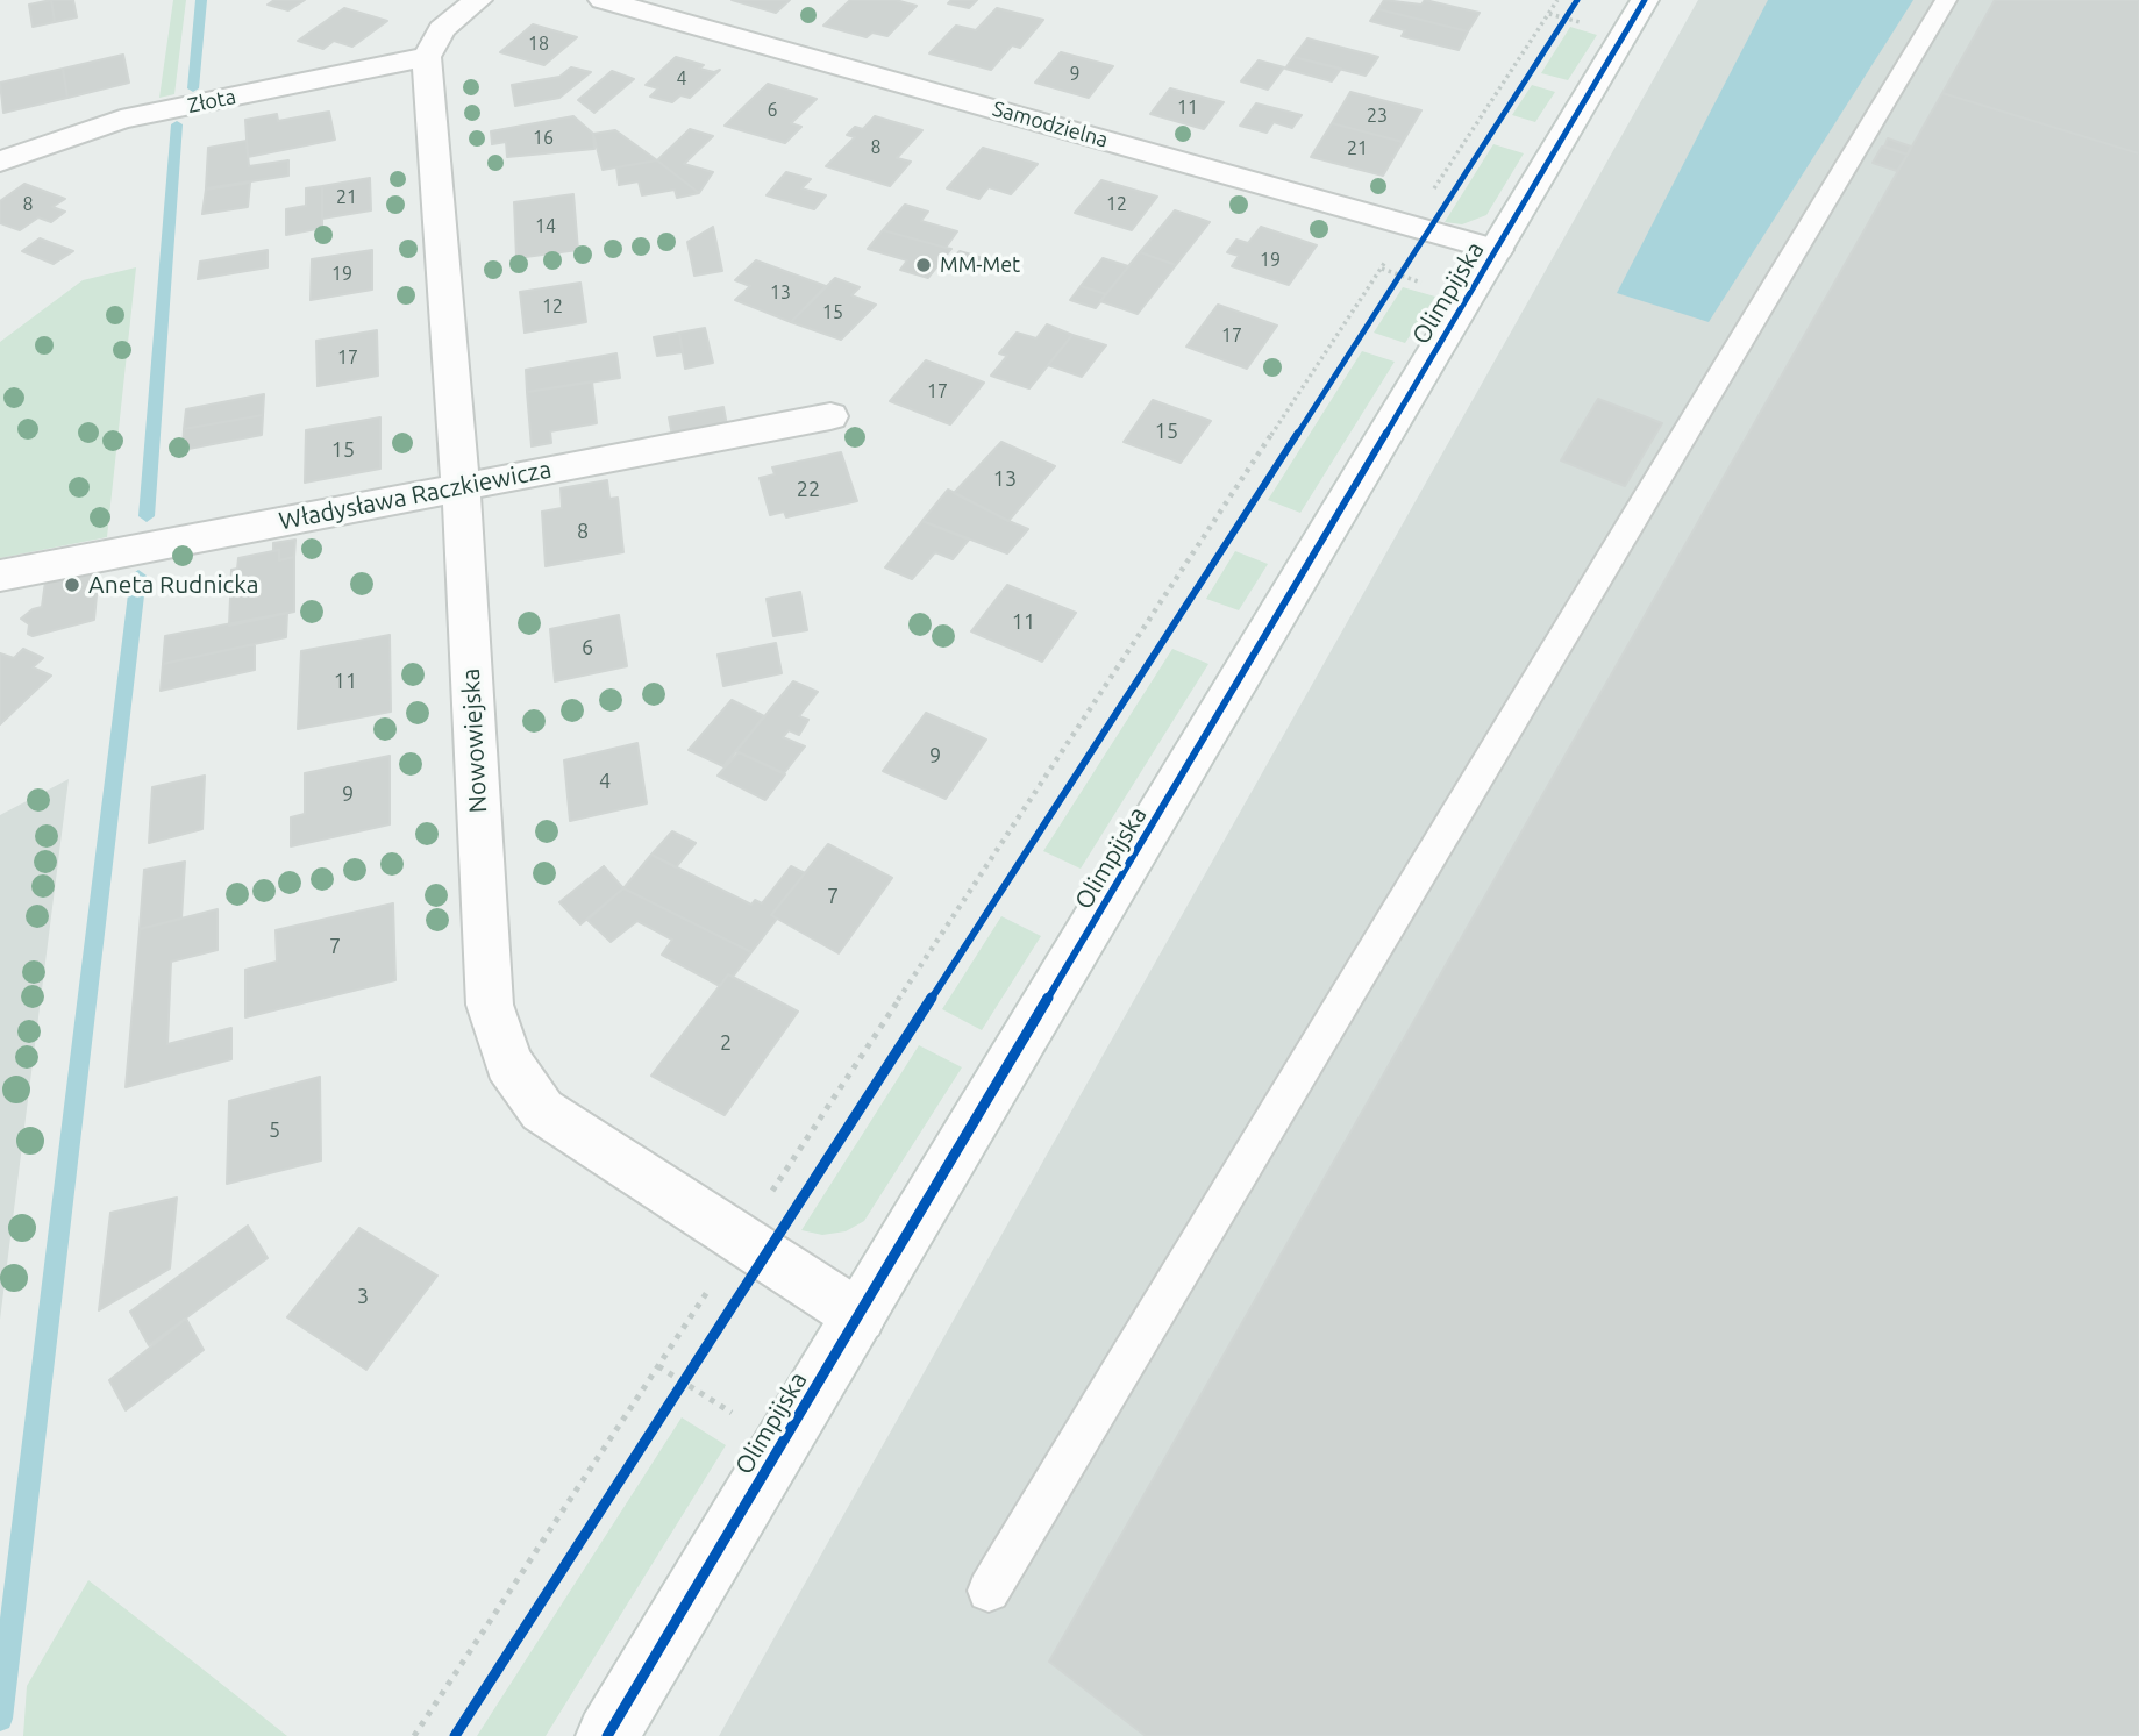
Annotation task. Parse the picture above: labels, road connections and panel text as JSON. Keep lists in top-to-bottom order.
{
  "streets": {
    "street": [
      "Złota",
      "Samodzielna",
      "Olimpijska",
      "Władysława Raczkiewicza",
      "Nowowiejska"
    ]
  },
  "crossings": [
    ["Złota", "Nowowiejska"],
    ["Samodzielna", "Olimpijska"],
    ["Olimpijska", "Nowowiejska"],
    ["Władysława Raczkiewicza", "Nowowiejska"]
  ],
  "places": ["MM-Met", "Aneta Rudnicka"],
  "house_numbers": [
    "18",
    "9",
    "4",
    "11",
    "6",
    "23",
    "16",
    "8",
    "21",
    "21",
    "8",
    "12",
    "14",
    "19",
    "19",
    "13",
    "12",
    "15",
    "17",
    "17",
    "17",
    "15",
    "15",
    "13",
    "22",
    "8",
    "11",
    "6",
    "11",
    "9",
    "4",
    "9",
    "7",
    "7",
    "2",
    "5",
    "3"
  ]
}
